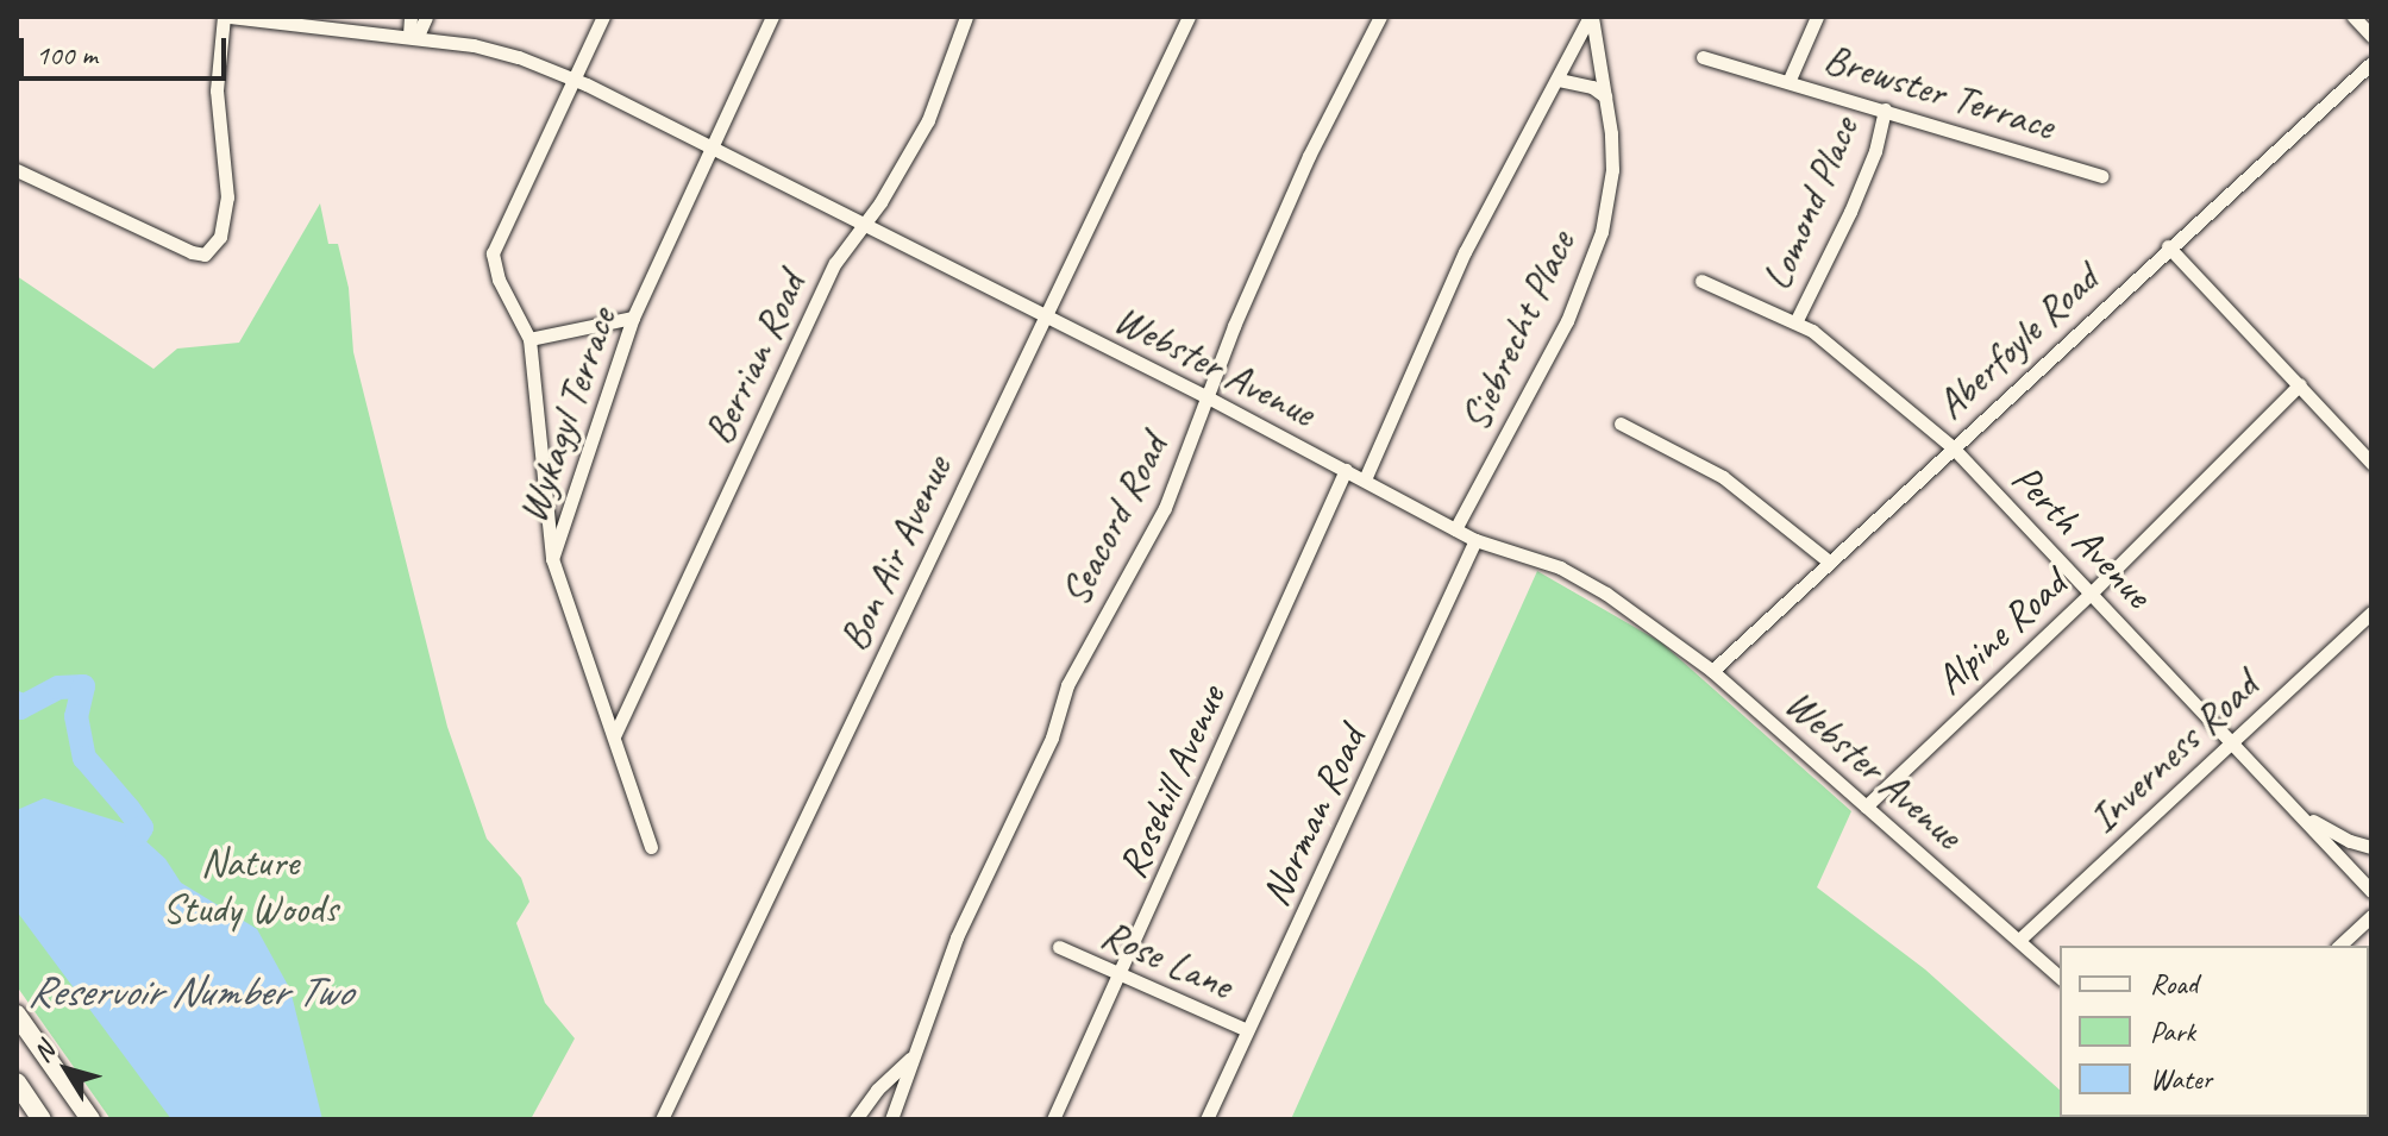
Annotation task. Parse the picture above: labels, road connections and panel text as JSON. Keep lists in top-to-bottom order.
{
  "streets": {
    "street": [
      "Brewster Terrace",
      "Lomond Place",
      "Siebrecht Place",
      "Aberfoyle Road",
      "Berrian Road",
      "Webster Avenue",
      "Wykagyl Terrace",
      "Seacord Road",
      "Perth Avenue",
      "Bon Air Avenue",
      "Alpine Road",
      "Inverness Road",
      "Rosehill Avenue",
      "Norman Road",
      "Rose Lane"
    ]
  },
  "crossings": [
    ["Brewster Terrace", "Lomond Place"],
    ["Lomond Place", "Perth Avenue"],
    ["Siebrecht Place", "Webster Avenue"],
    ["Aberfoyle Road", "Webster Avenue"],
    ["Aberfoyle Road", "Perth Avenue"],
    ["Berrian Road", "Webster Avenue"],
    ["Berrian Road", "Wykagyl Terrace"],
    ["Webster Avenue", "Wykagyl Terrace"],
    ["Webster Avenue", "Seacord Road"],
    ["Webster Avenue", "Bon Air Avenue"],
    ["Webster Avenue", "Alpine Road"],
    ["Webster Avenue", "Inverness Road"],
    ["Webster Avenue", "Rosehill Avenue"],
    ["Webster Avenue", "Norman Road"],
    ["Perth Avenue", "Alpine Road"],
    ["Perth Avenue", "Inverness Road"],
    ["Rosehill Avenue", "Rose Lane"],
    ["Norman Road", "Rose Lane"]
  ],
  "water": ["Reservoir Number Two"],
  "parks": ["Nature Study Woods"],
  "legend": ["Road", "Park", "Water"],
  "scale_bar": "100 m",
  "north": "top left"
}
